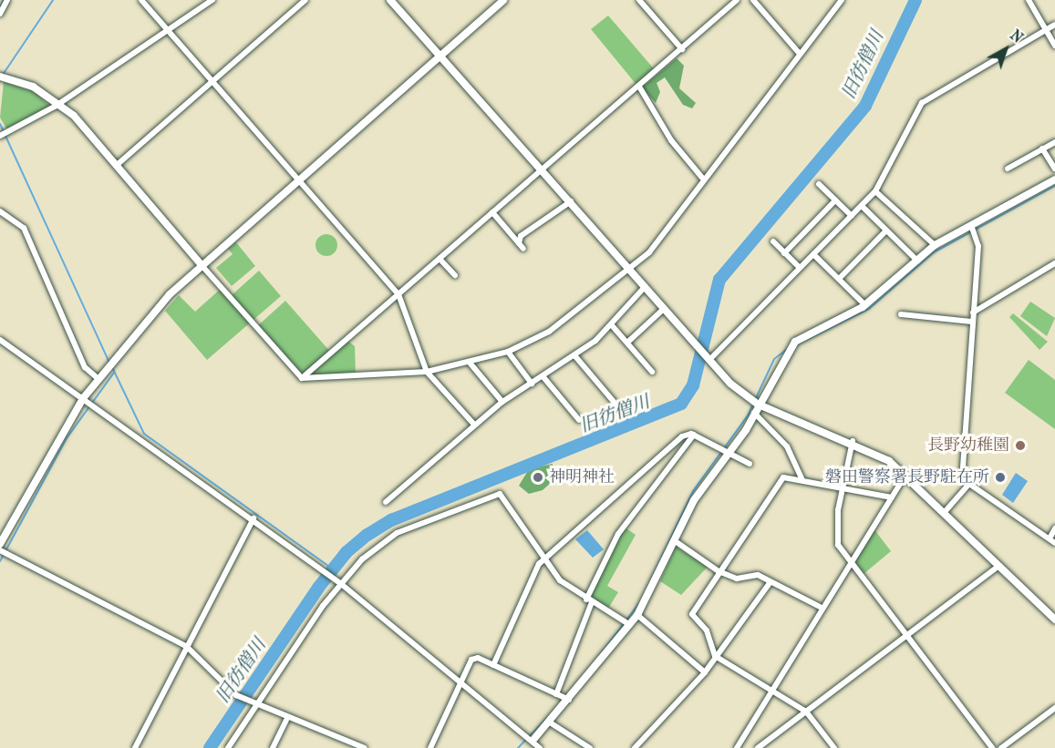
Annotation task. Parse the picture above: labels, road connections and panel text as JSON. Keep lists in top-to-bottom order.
{
  "water": ["旧彷僧川"],
  "places": ["長野幼稚園", "神明神社", "磐田警察署長野駐在所"],
  "north": "top right"
}
